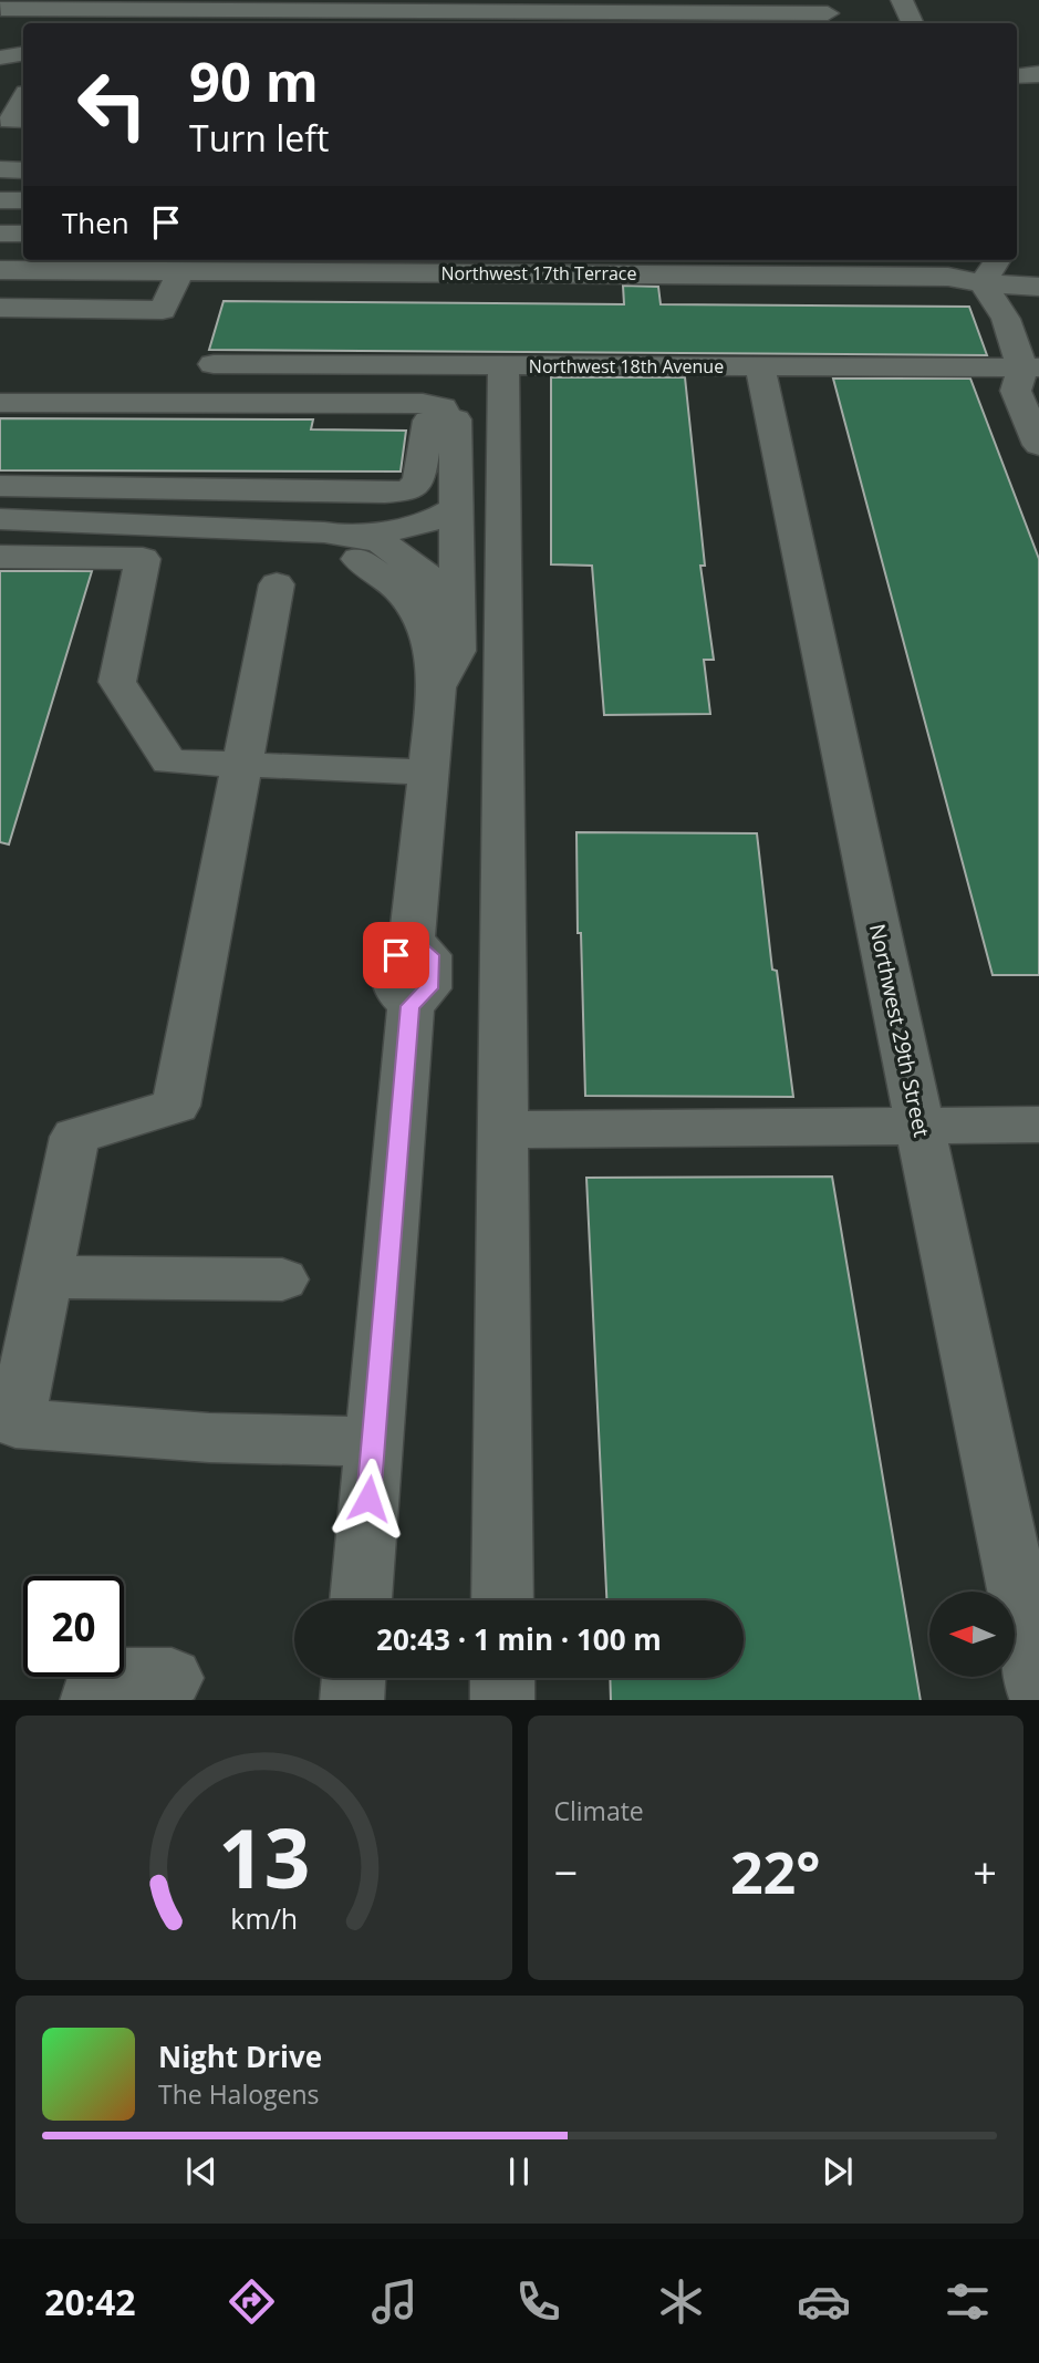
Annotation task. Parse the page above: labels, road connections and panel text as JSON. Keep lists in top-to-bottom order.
{
  "streets": {
    "street": ["Northwest 17th Terrace", "Northwest 18th Avenue", "Northwest 29th Street"]
  },
  "crossings": [
    ["Northwest 18th Avenue", "Northwest 29th Street"]
  ],
  "north": "left",
  "page": {
    "turn": ["90 m", "Turn left"],
    "then": "Then",
    "limit": "20",
    "trip": "20:43 · 1 min · 100 m",
    "tile": "Climate",
    "heat": ["−", "22°", "+"],
    "song": ["Night Drive", "The Halogens"],
    "tabs": "20:42",
    "gauge": ["13", "km/h"]
  }
}
